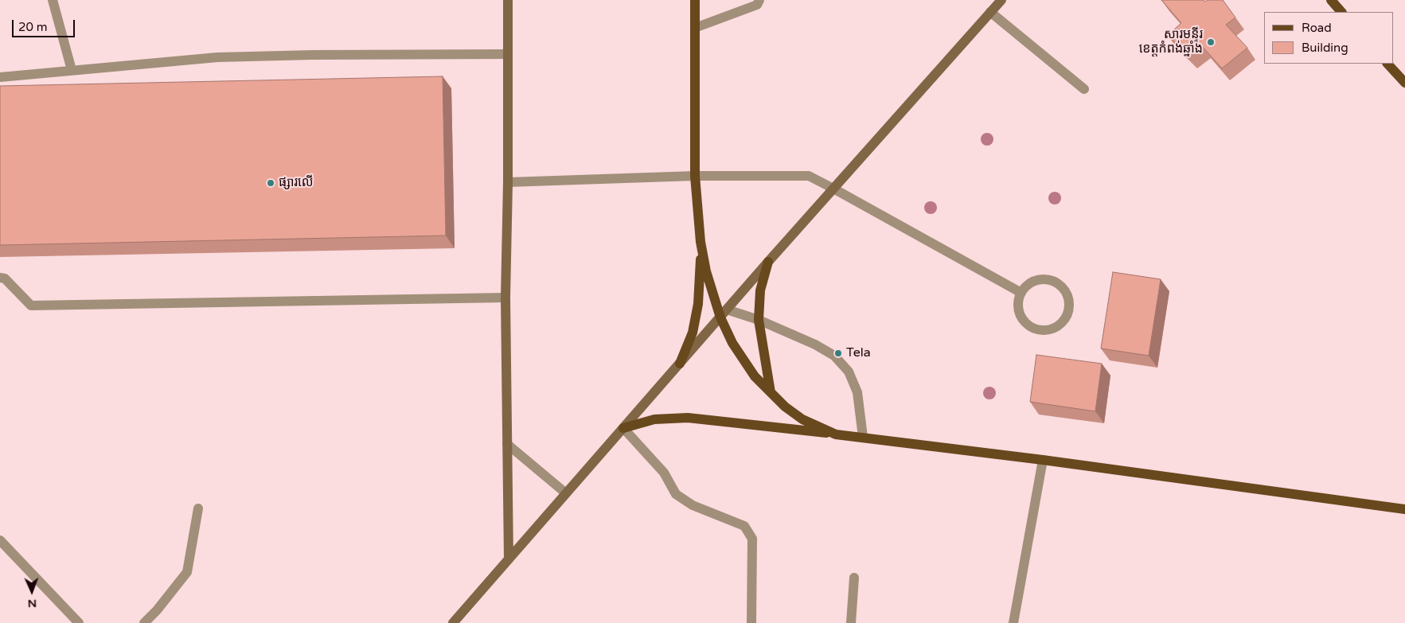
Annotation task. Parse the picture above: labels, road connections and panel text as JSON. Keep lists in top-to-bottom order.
{
  "places": ["សារមន្ទីរ ខេត្តកំពង់ឆ្នាំង", "ផ្សារលើ", "Tela"],
  "legend": ["Road", "Building"],
  "scale_bar": "20 m",
  "north": "bottom"
}
